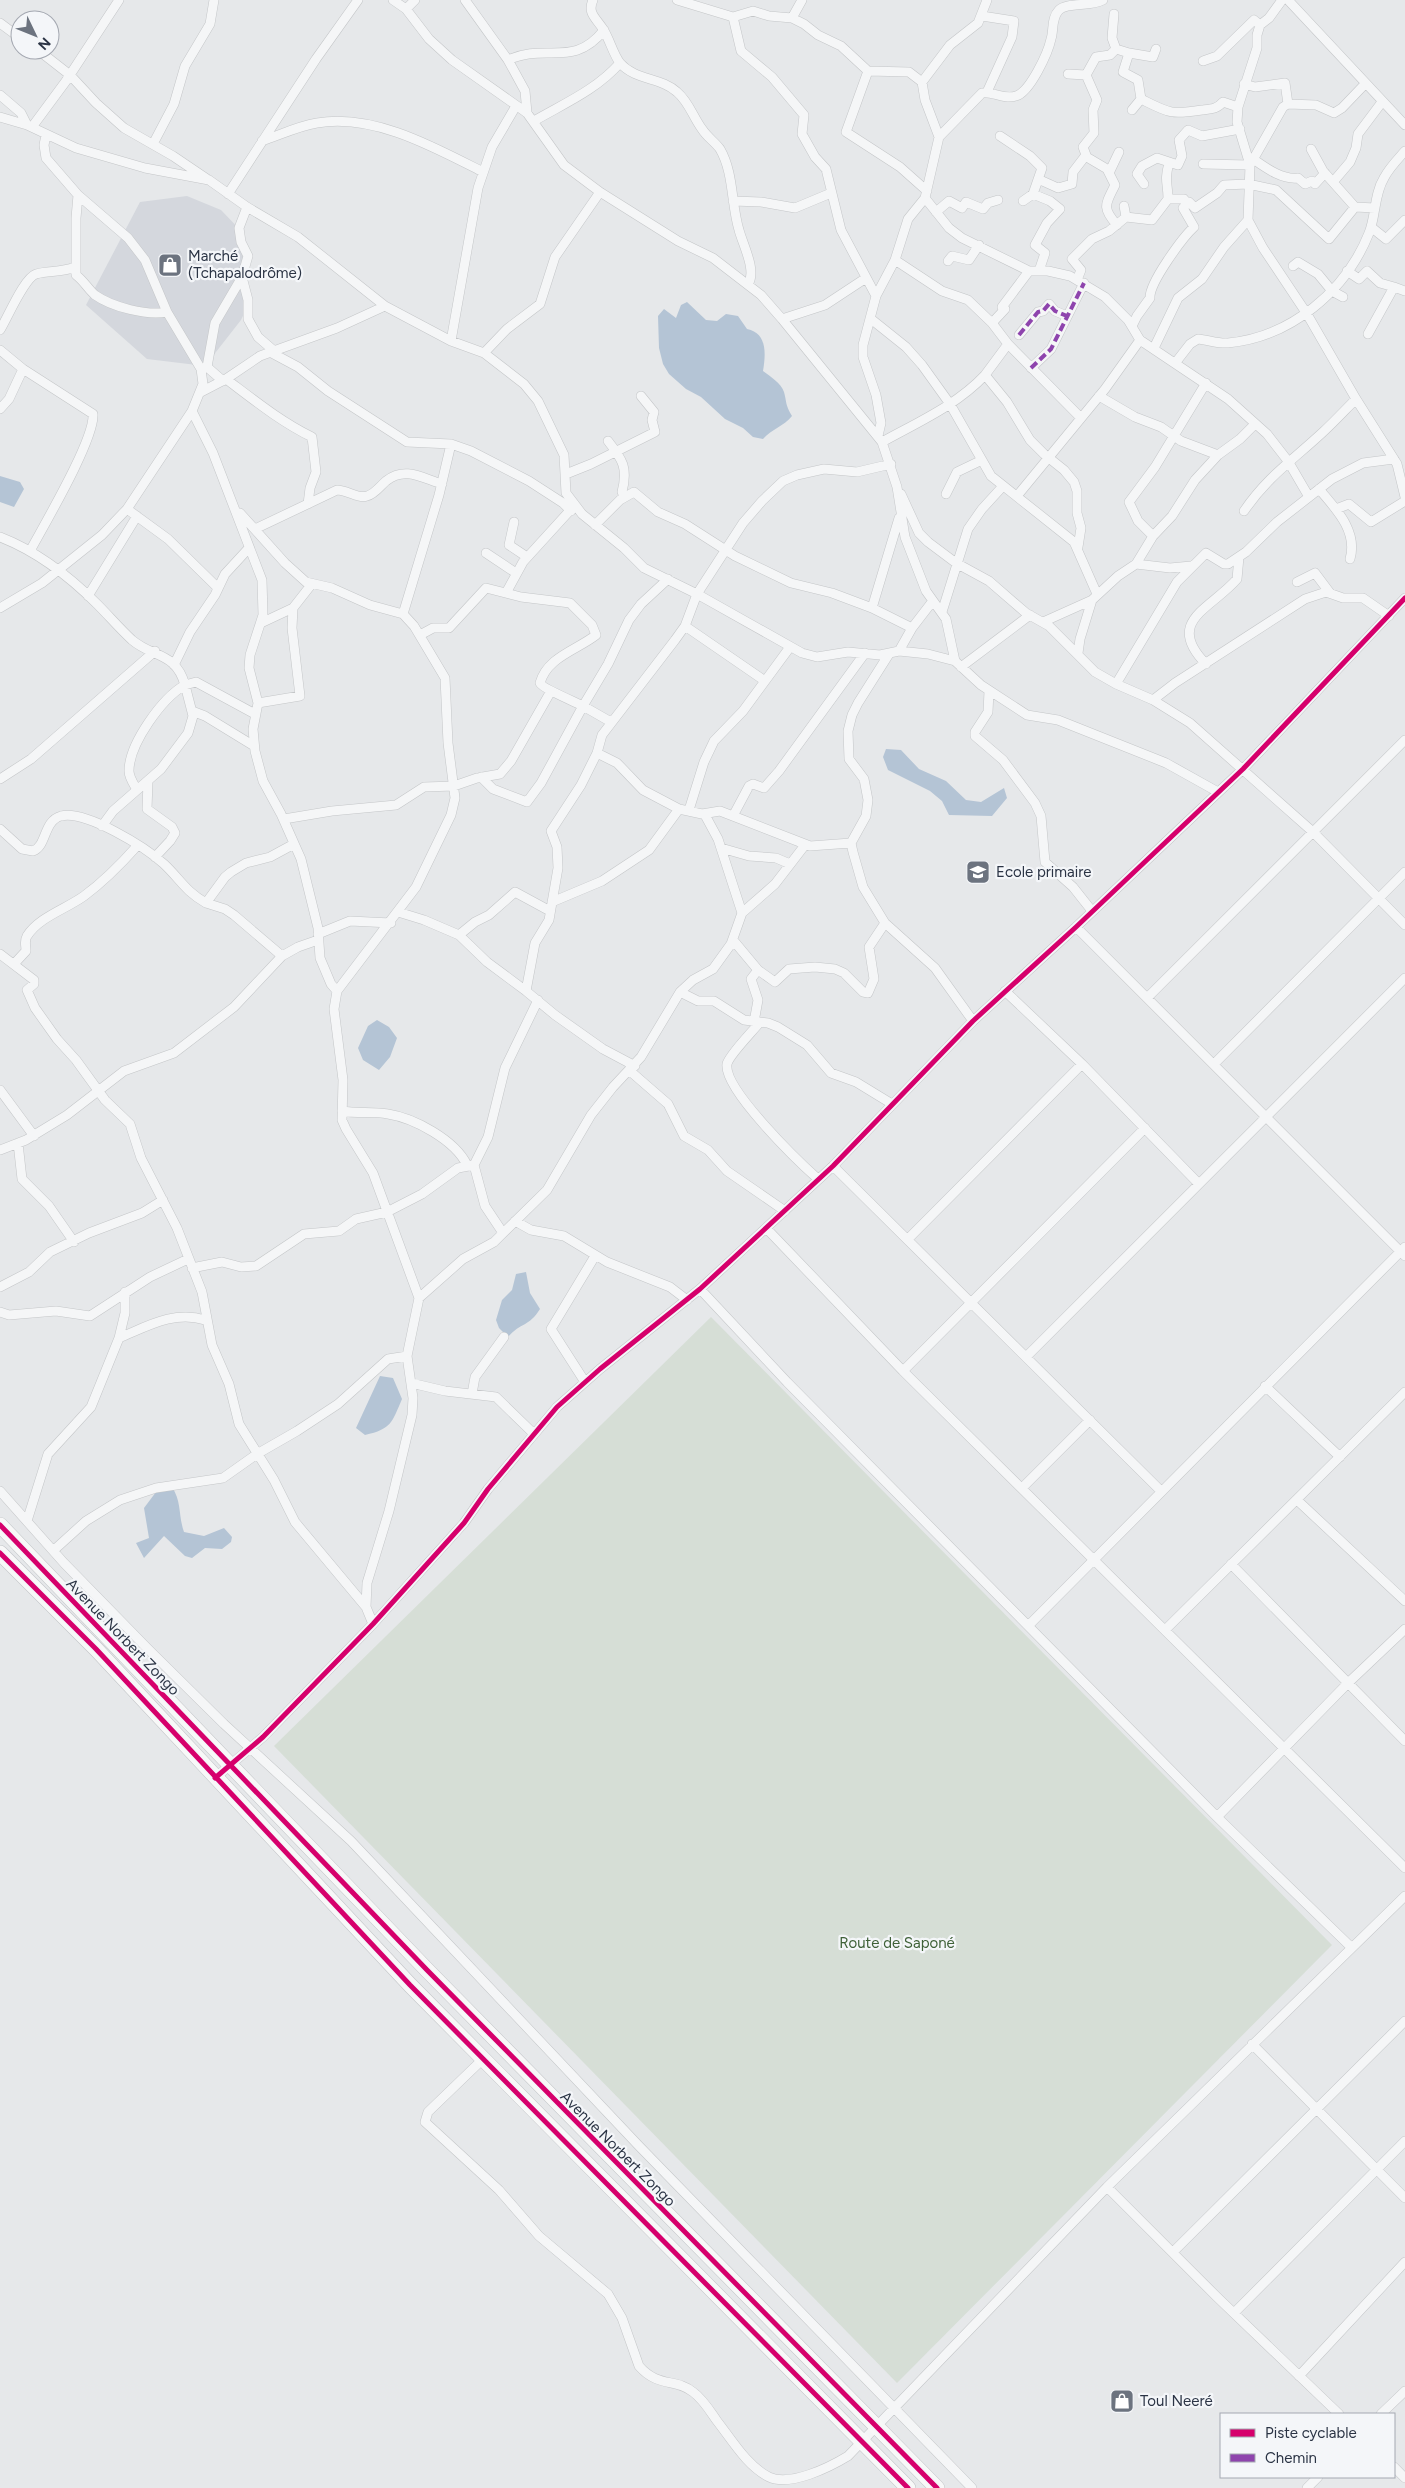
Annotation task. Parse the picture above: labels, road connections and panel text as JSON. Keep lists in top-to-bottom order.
{
  "streets": {
    "main road": ["Avenue Norbert Zongo"]
  },
  "parks": ["Route de Saponé"],
  "places": {
    "shop": ["Marché (Tchapalodrôme)", "Toul Neeré"],
    "school or university": ["Ecole primaire"]
  },
  "legend": ["Piste cyclable", "Chemin"],
  "north": "bottom right"
}
